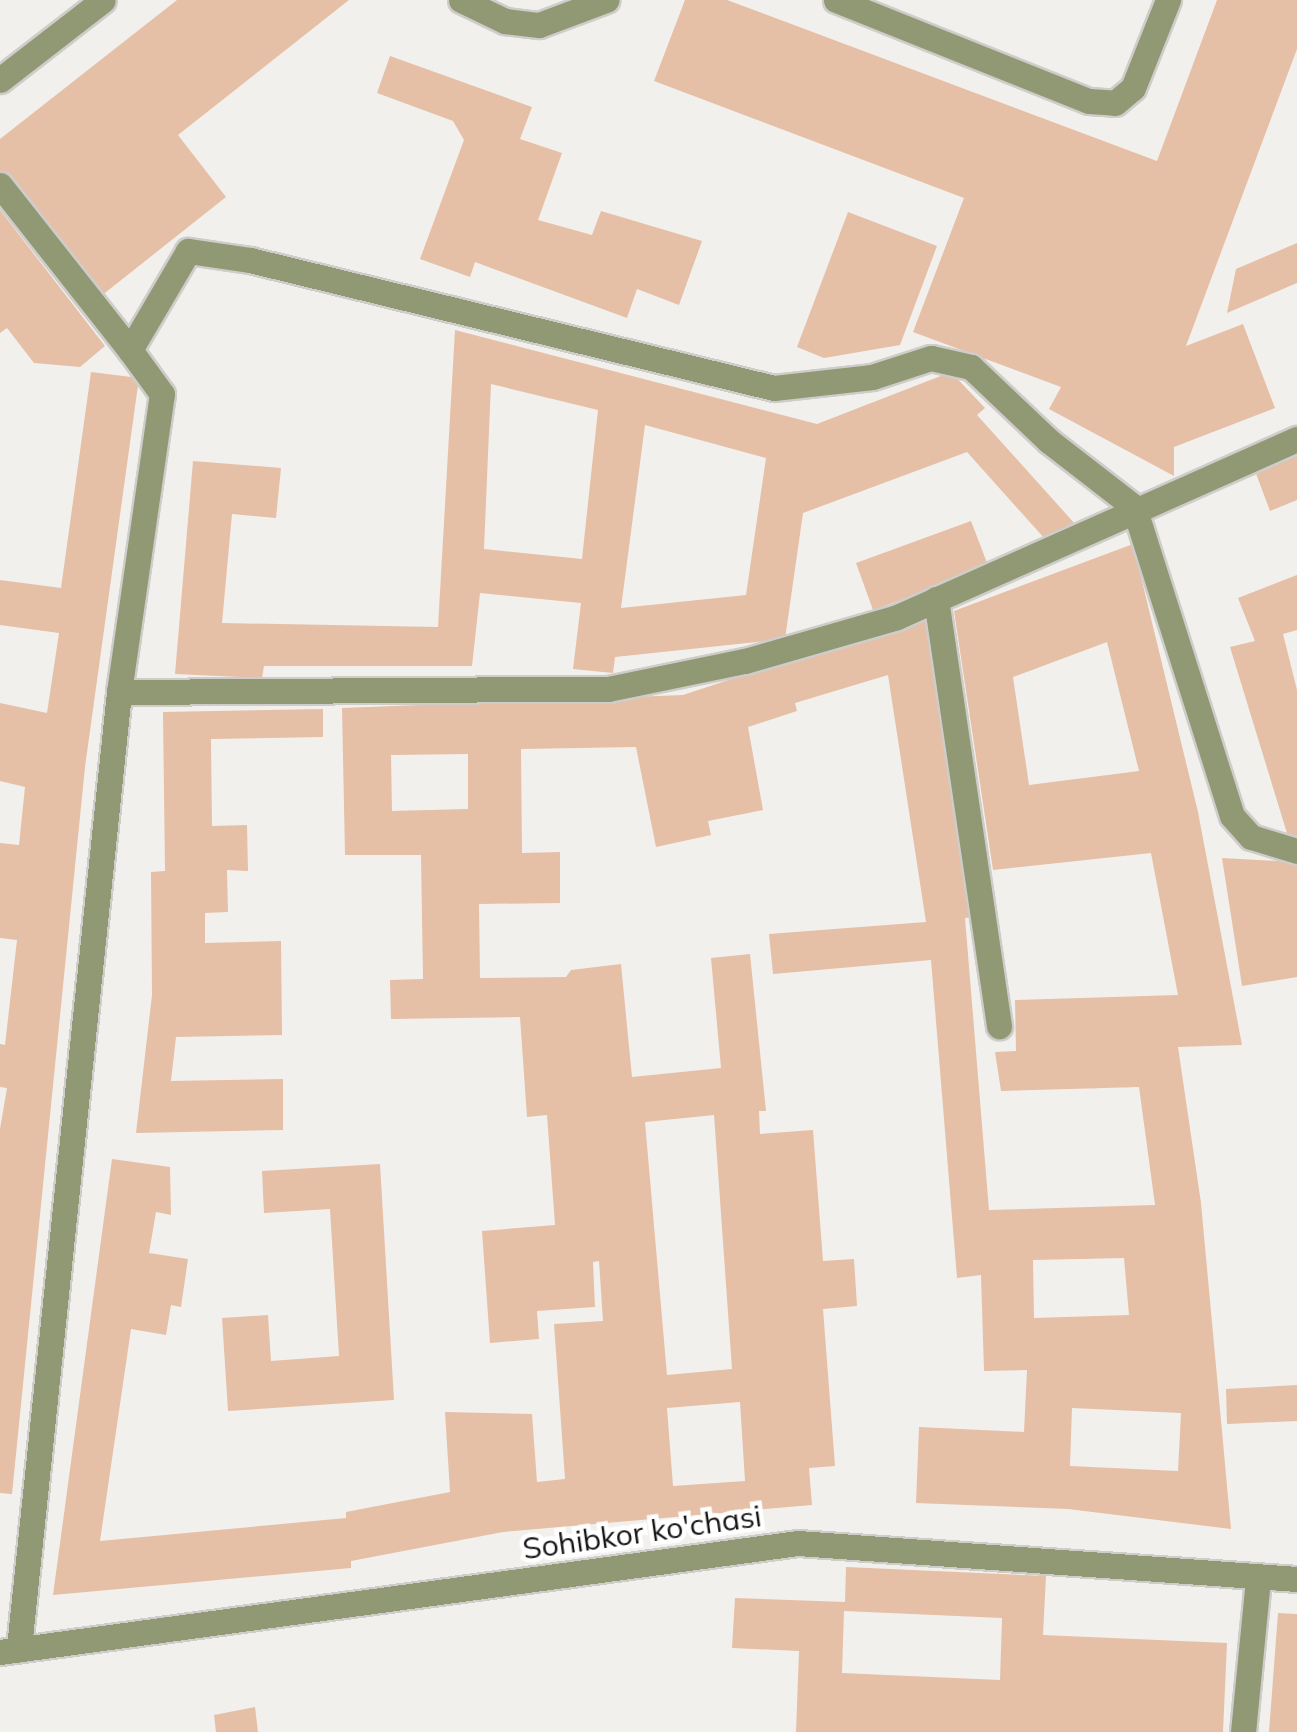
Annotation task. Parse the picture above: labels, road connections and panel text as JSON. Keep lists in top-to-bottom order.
{
  "streets": {
    "street": ["Sohibkor ko'chasi"]
  }
}
